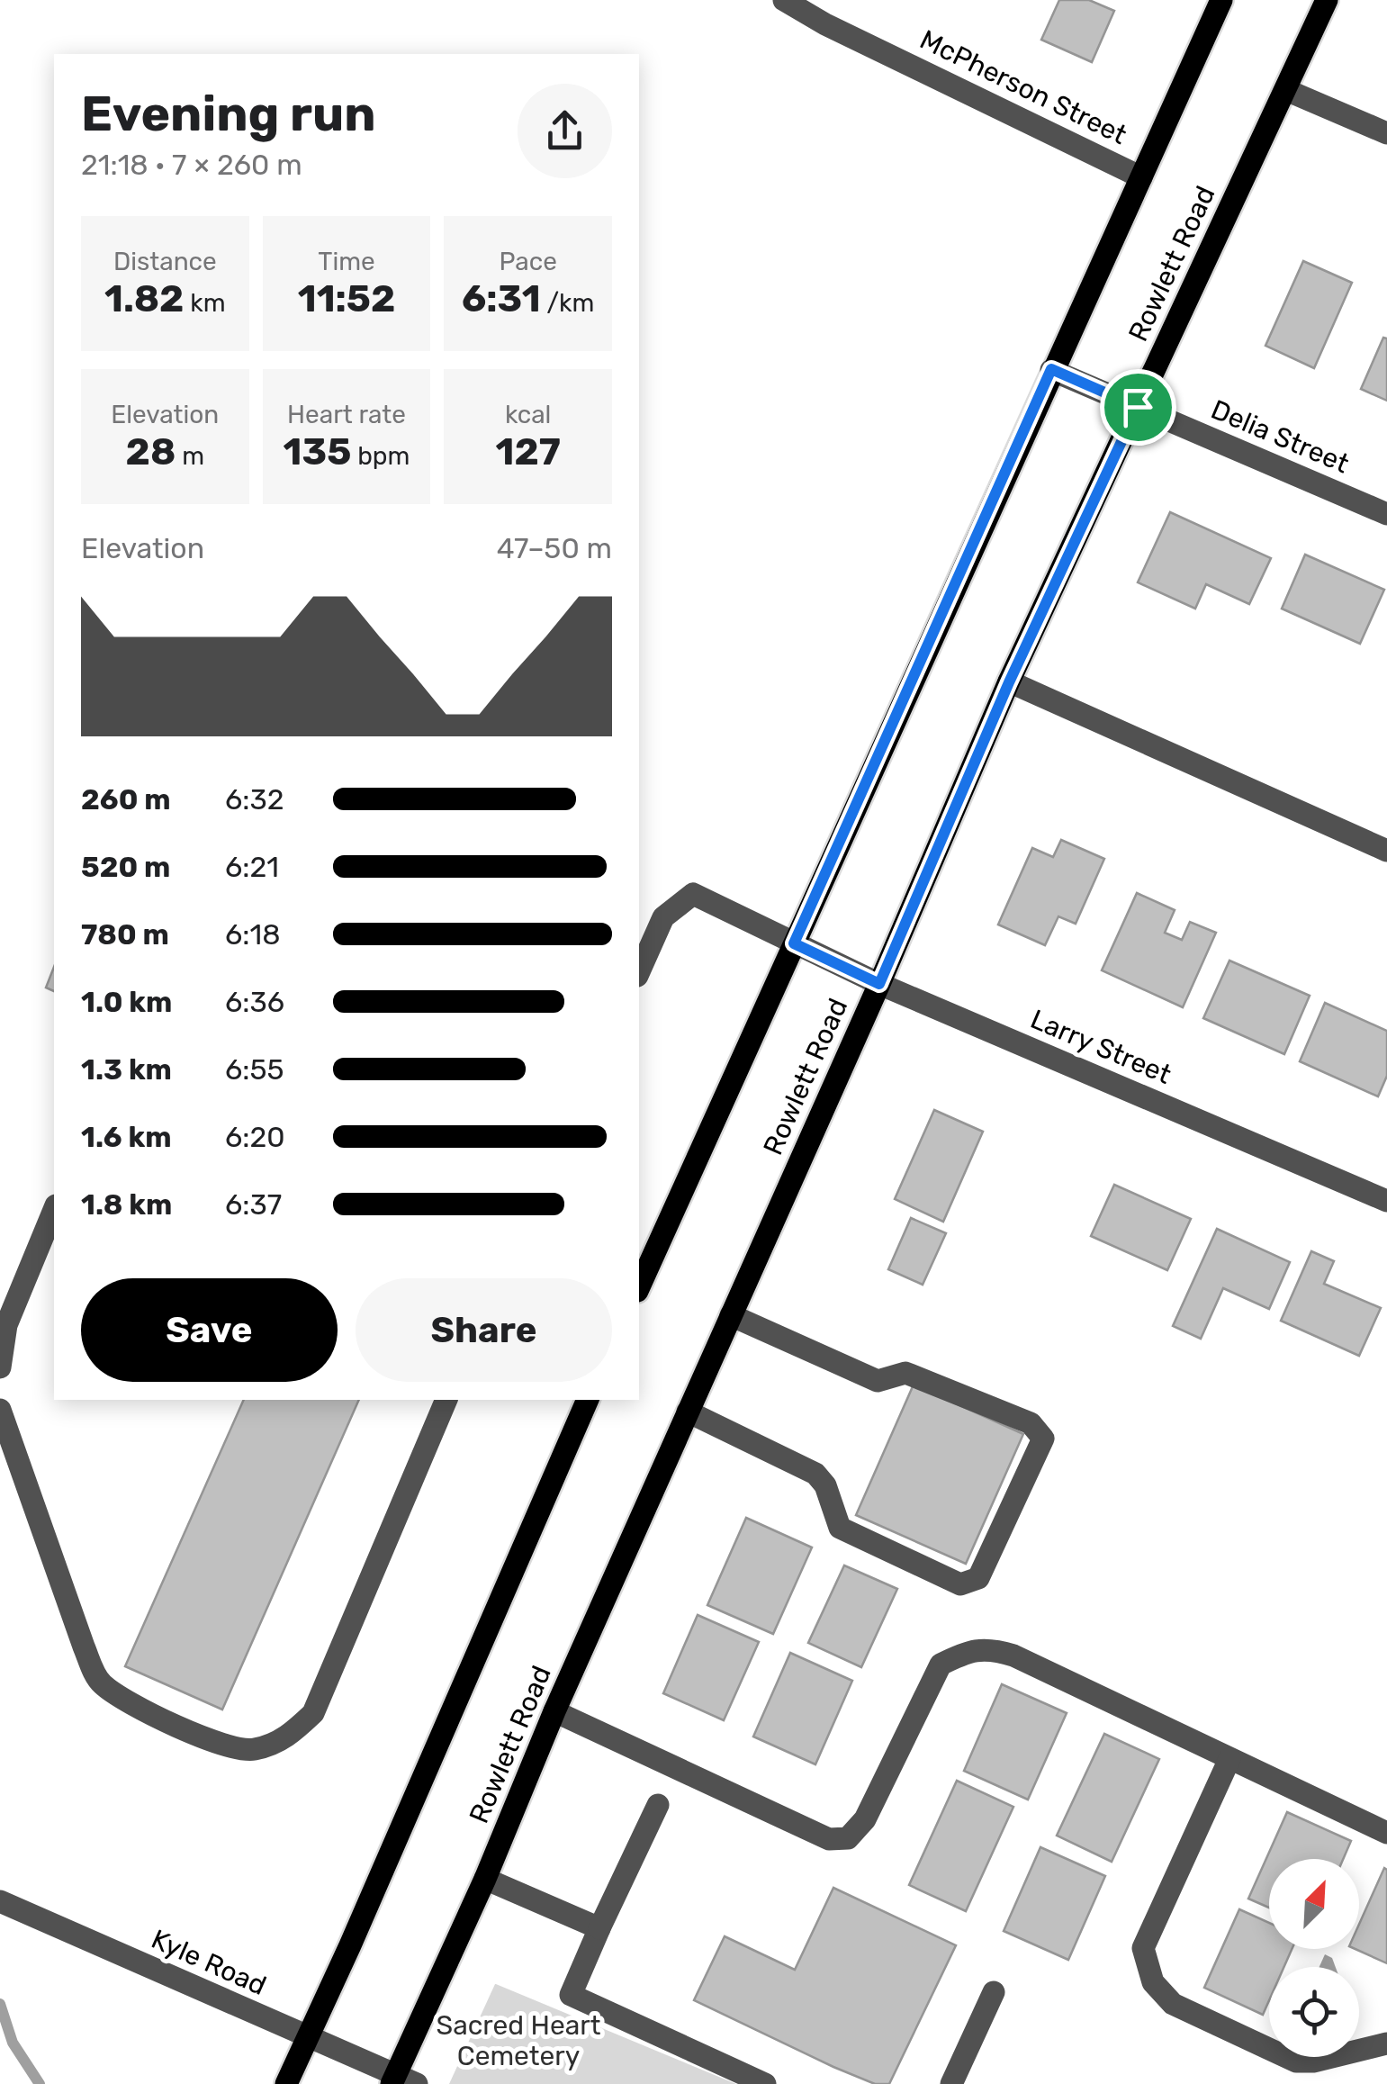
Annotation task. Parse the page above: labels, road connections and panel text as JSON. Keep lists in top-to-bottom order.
{
  "streets": {
    "main road": ["Rowlett Road"],
    "street": [
      "McPherson Street",
      "Delia Street",
      "Larry Street",
      "Kyle Road"
    ]
  },
  "crossings": [
    ["Rowlett Road", "Delia Street"],
    ["Rowlett Road", "Larry Street"],
    ["Rowlett Road", "Kyle Road"]
  ],
  "parks": ["Sacred Heart Cemetery"],
  "north": "top right",
  "page": {
    "heading": ["Evening run", "21:18 · 7 × 260 m"],
    "stats": [
      ["Distance", "1.82 km"],
      ["Time", "11:52"],
      ["Pace", "6:31 /km"],
      ["Elevation", "28 m"],
      ["Heart rate", "135 bpm"],
      ["kcal", "127"]
    ],
    "chart": ["Elevation", "47–50 m"],
    "list": [
      {
        "name": "260 m",
        "note": "6:32"
      },
      {
        "name": "520 m",
        "note": "6:21"
      },
      {
        "name": "780 m",
        "note": "6:18"
      },
      {
        "name": "1.0 km",
        "note": "6:36"
      },
      {
        "name": "1.3 km",
        "note": "6:55"
      },
      {
        "name": "1.6 km",
        "note": "6:20"
      },
      {
        "name": "1.8 km",
        "note": "6:37"
      }
    ],
    "buttons": ["Save", "Share"]
  }
}
